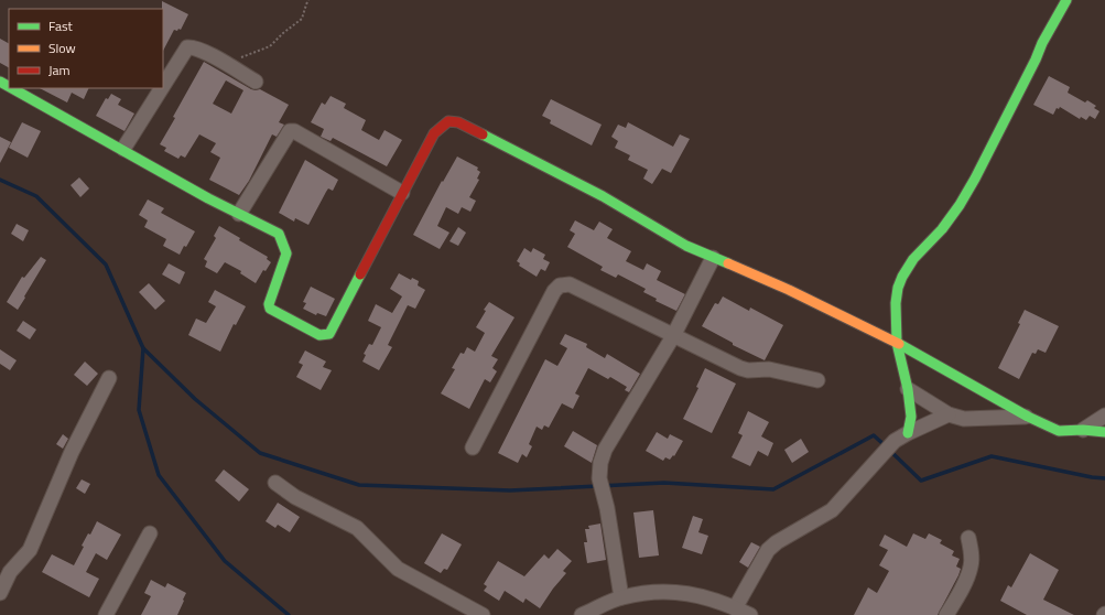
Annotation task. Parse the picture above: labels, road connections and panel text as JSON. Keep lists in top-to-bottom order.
{
  "legend": ["Fast", "Slow", "Jam"]
}
